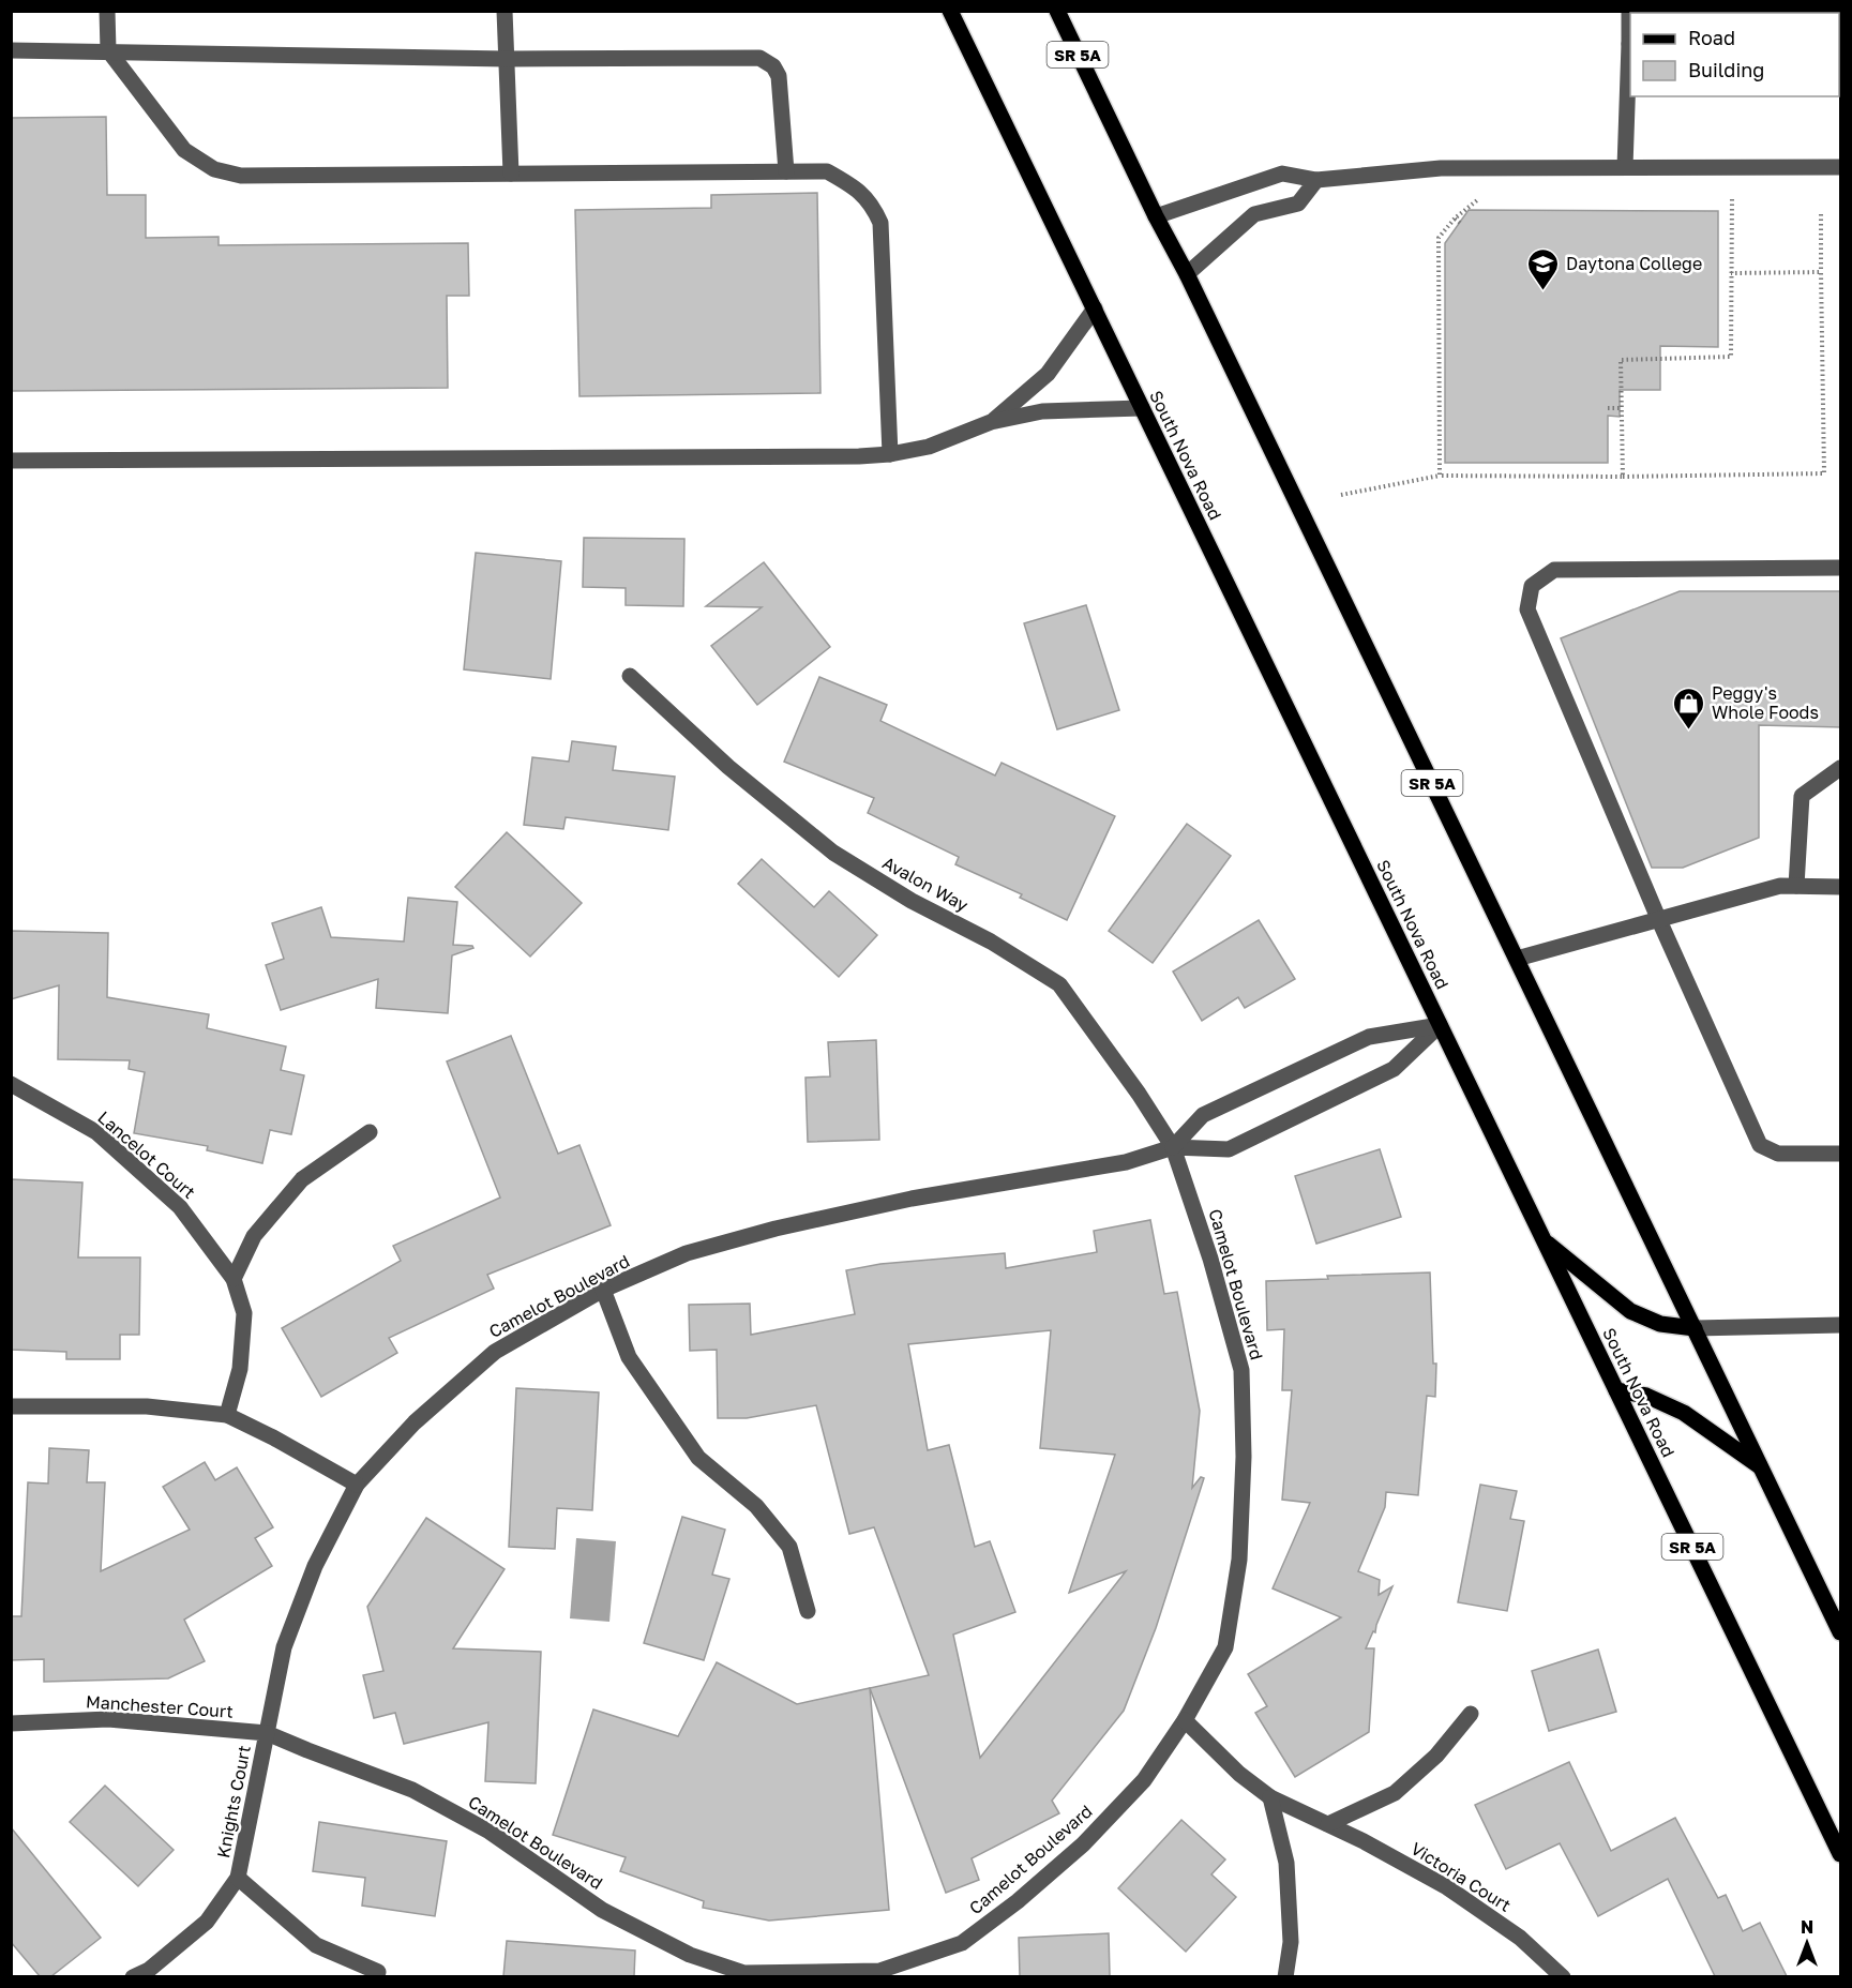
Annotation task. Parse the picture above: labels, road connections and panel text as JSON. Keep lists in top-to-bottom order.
{
  "streets": {
    "main road": ["SR 5A", "South Nova Road"],
    "street": [
      "Avalon Way",
      "Lancelot Court",
      "Camelot Boulevard",
      "Manchester Court",
      "Knights Court",
      "Victoria Court"
    ]
  },
  "crossings": [
    ["South Nova Road", "Camelot Boulevard"],
    ["Avalon Way", "Camelot Boulevard"],
    ["Camelot Boulevard", "Manchester Court"],
    ["Camelot Boulevard", "Knights Court"],
    ["Camelot Boulevard", "Victoria Court"],
    ["Manchester Court", "Knights Court"]
  ],
  "places": {
    "school or university": ["Daytona College"],
    "shop": ["Peggy's Whole Foods"]
  },
  "legend": ["Road", "Building"],
  "north": "top"
}
